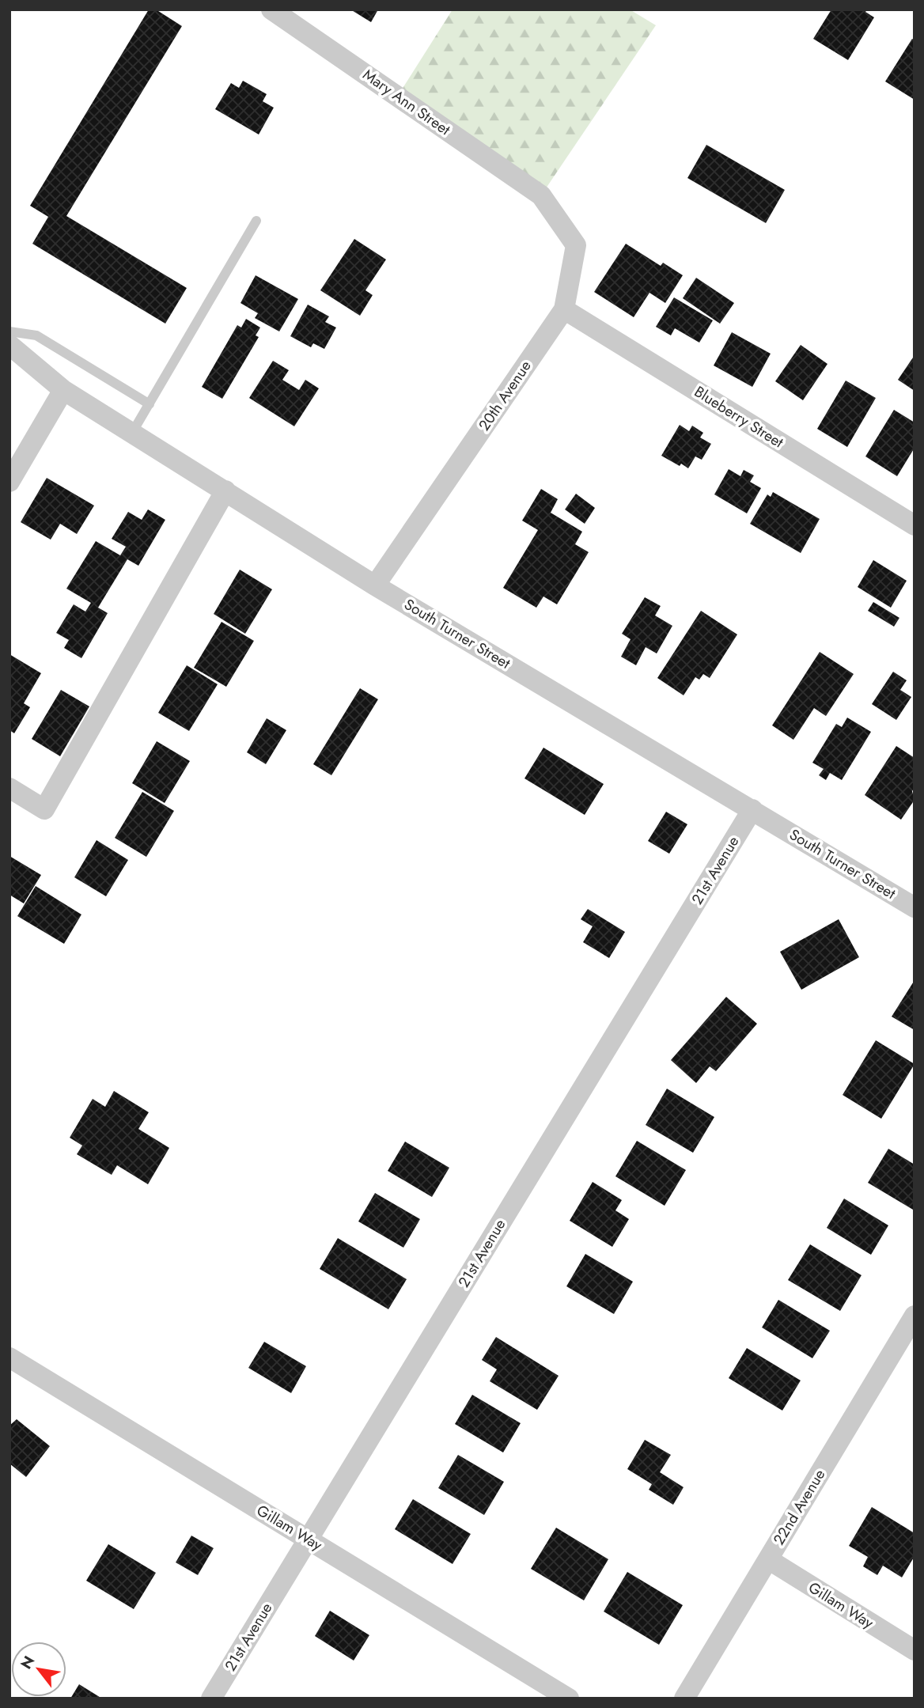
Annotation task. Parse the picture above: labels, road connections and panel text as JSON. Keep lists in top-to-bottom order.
{
  "streets": {
    "street": [
      "Mary Ann Street",
      "20th Avenue",
      "Blueberry Street",
      "South Turner Street",
      "21st Avenue",
      "22nd Avenue",
      "Gillam Way"
    ]
  },
  "crossings": [
    ["Mary Ann Street", "20th Avenue"],
    ["20th Avenue", "Blueberry Street"],
    ["20th Avenue", "South Turner Street"],
    ["South Turner Street", "21st Avenue"],
    ["21st Avenue", "Gillam Way"],
    ["22nd Avenue", "Gillam Way"]
  ],
  "north": "top left"
}
